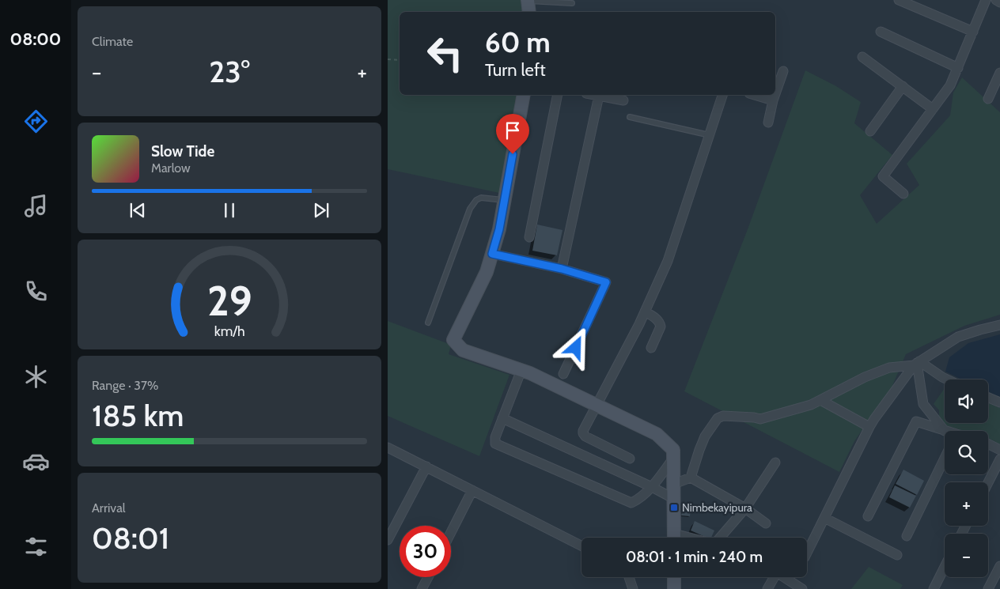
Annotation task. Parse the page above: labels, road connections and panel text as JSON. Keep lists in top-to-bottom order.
{
  "places": {
    "transit": ["Nimbekayipura"]
  },
  "page": {
    "tabs": "08:00",
    "tile": [
      "Climate",
      ["Range · 37%", "185 km"],
      ["Arrival", "08:01"]
    ],
    "turn": ["60 m", "Turn left"],
    "heat": ["−", "23°", "+"],
    "song": ["Slow Tide", "Marlow"],
    "map_buttons": ["+", "−"],
    "limit": "30",
    "trip": "08:01 · 1 min · 240 m",
    "gauge": ["29", "km/h"]
  }
}
